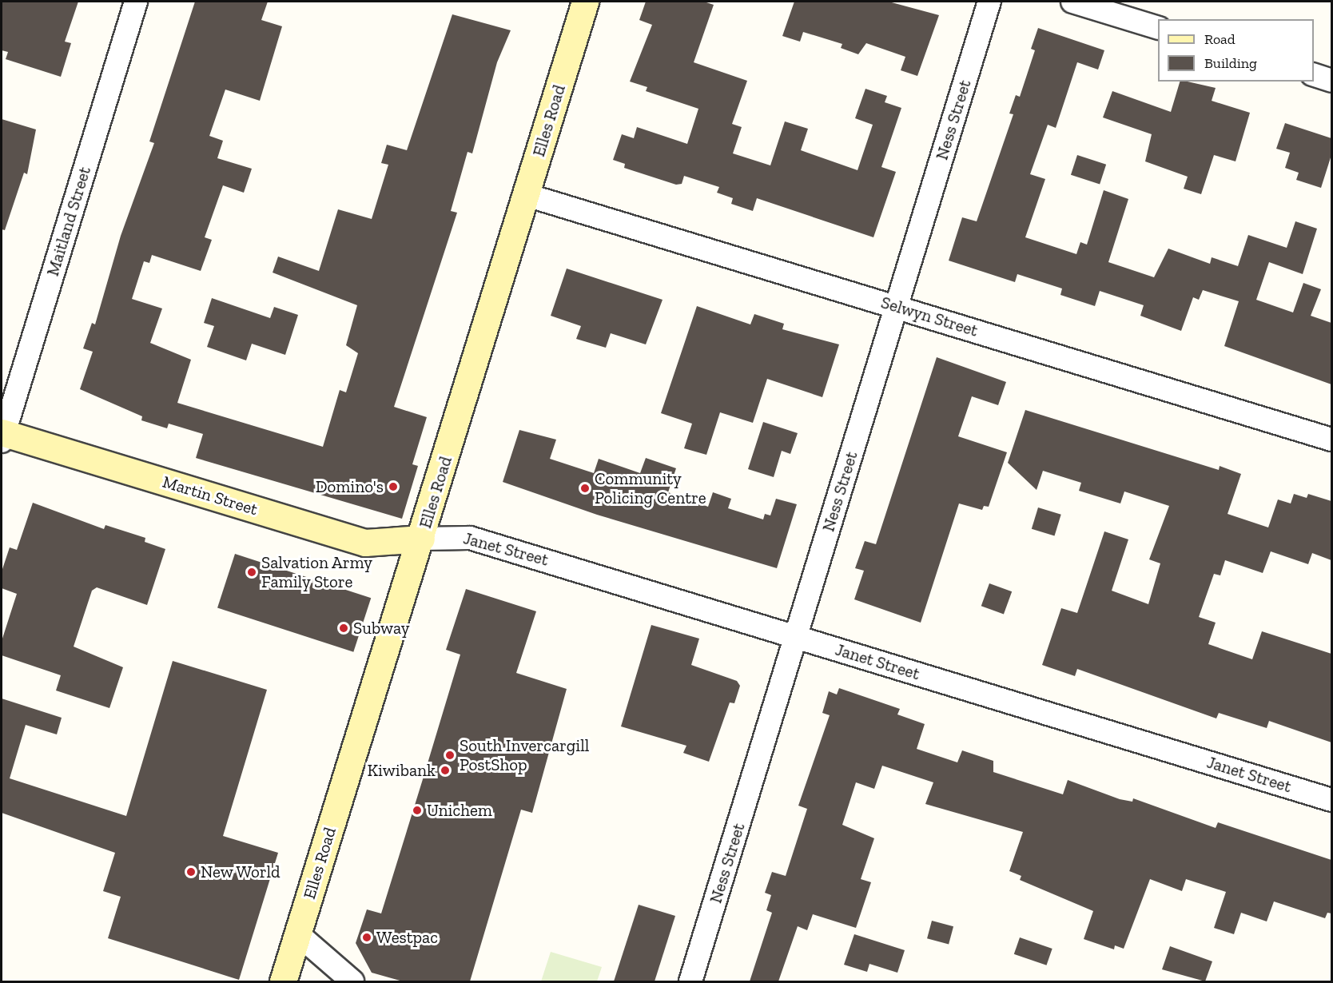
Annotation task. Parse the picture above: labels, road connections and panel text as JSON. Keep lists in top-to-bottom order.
{
  "streets": {
    "main road": ["Elles Road", "Martin Street"],
    "street": [
      "Ness Street",
      "Maitland Street",
      "Selwyn Street",
      "Janet Street"
    ]
  },
  "crossings": [
    ["Ness Street", "Selwyn Street"],
    ["Ness Street", "Janet Street"],
    ["Elles Road", "Selwyn Street"],
    ["Elles Road", "Martin Street"],
    ["Elles Road", "Janet Street"],
    ["Maitland Street", "Martin Street"],
    ["Martin Street", "Janet Street"]
  ],
  "places": [
    "Domino's",
    "Community Policing Centre",
    "Salvation Army Family Store",
    "Subway",
    "South Invercargill PostShop",
    "Kiwibank",
    "Unichem",
    "New World",
    "Westpac"
  ],
  "legend": ["Road", "Building"]
}
